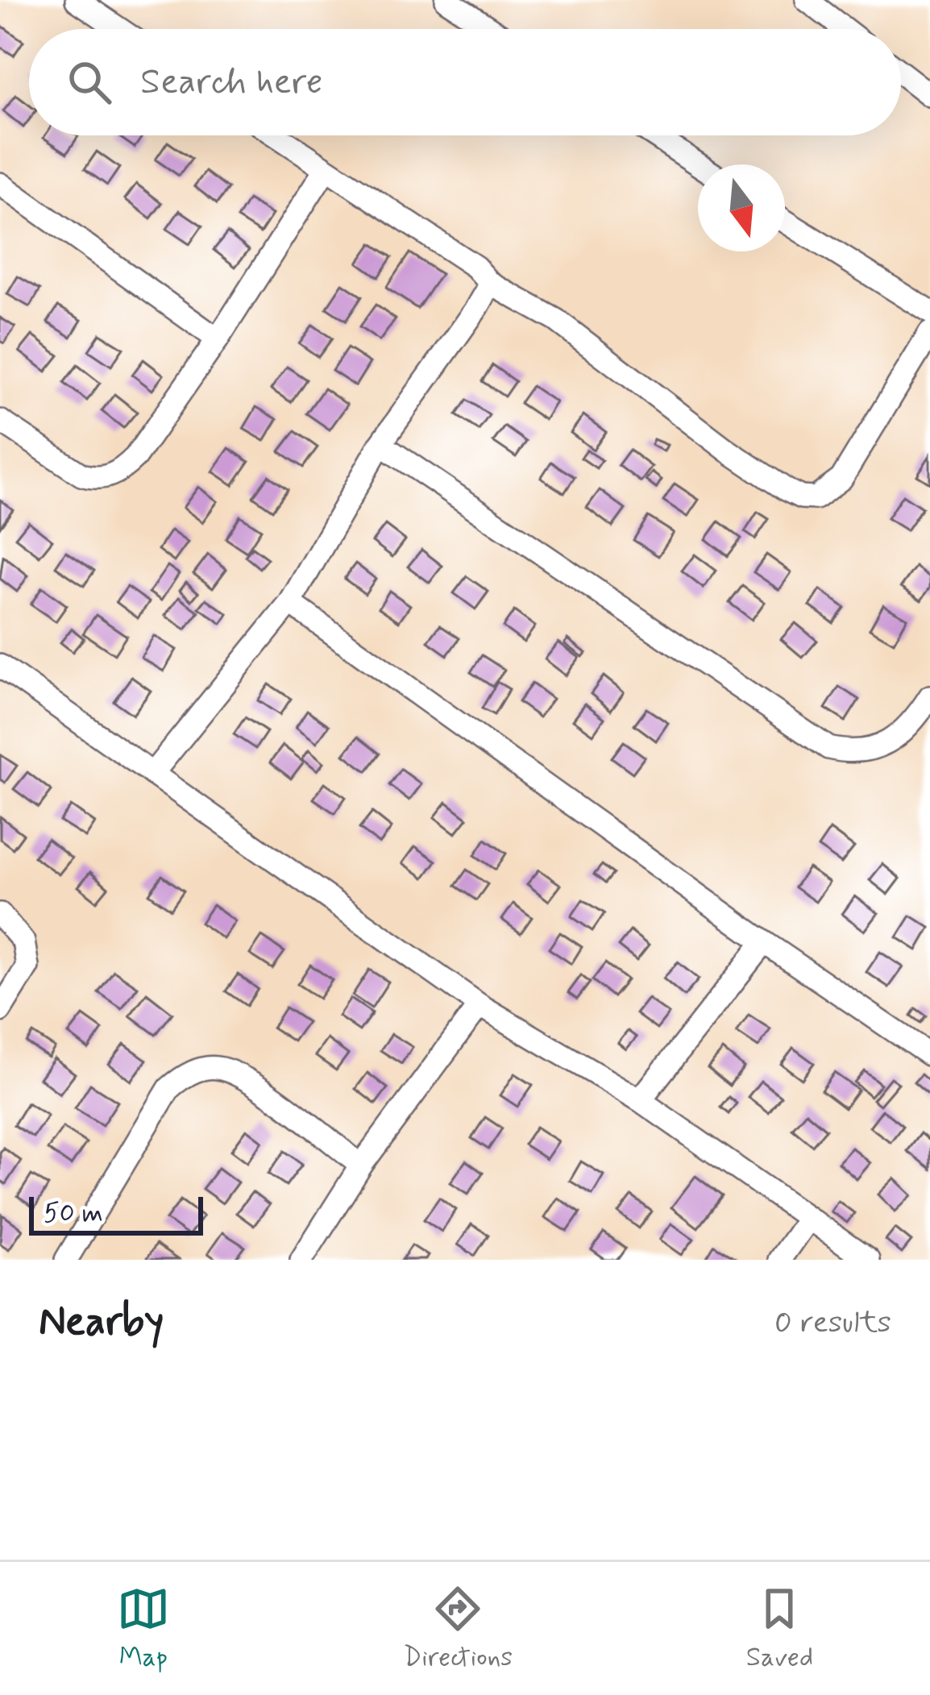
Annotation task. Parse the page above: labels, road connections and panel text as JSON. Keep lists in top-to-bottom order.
{
  "scale_bar": "50 m",
  "north": "bottom",
  "page": {
    "search": "Search here",
    "scale": "50 m",
    "heading": ["Nearby", "0 results"],
    "nav": ["Map", "Directions", "Saved"]
  }
}
